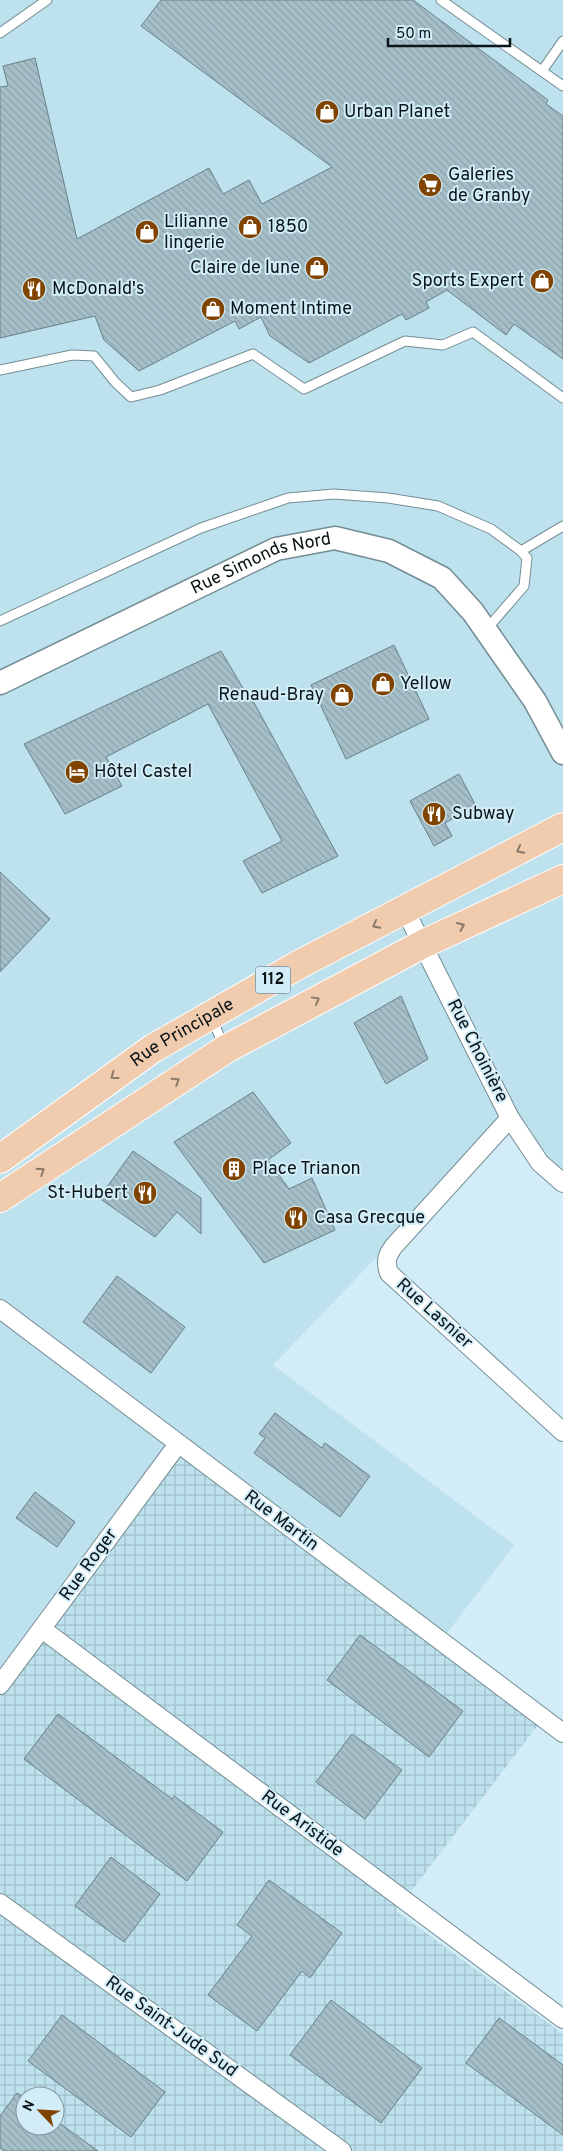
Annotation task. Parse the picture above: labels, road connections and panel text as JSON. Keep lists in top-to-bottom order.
{
  "streets": {
    "main road": ["112", "Rue Principale"],
    "street": [
      "Rue Simonds Nord",
      "Rue Choinière",
      "Rue Lasnier",
      "Rue Martin",
      "Rue Roger",
      "Rue Aristide",
      "Rue Saint-Jude Sud"
    ]
  },
  "crossings": [
    ["Rue Principale", "Rue Choinière"],
    ["Rue Choinière", "Rue Lasnier"],
    ["Rue Martin", "Rue Roger"],
    ["Rue Roger", "Rue Aristide"]
  ],
  "places": {
    "shop": [
      "Urban Planet",
      "1850",
      "Lilianne lingerie",
      "Claire de lune",
      "Sports Expert",
      "Moment Intime",
      "Yellow",
      "Renaud-Bray"
    ],
    "supermarket": ["Galeries de Granby"],
    "restaurant": [
      "McDonald's",
      "Subway",
      "St-Hubert",
      "Casa Grecque"
    ],
    "hotel": ["Hôtel Castel"],
    "building": ["Place Trianon"]
  },
  "scale_bar": "50 m",
  "north": "top left"
}
